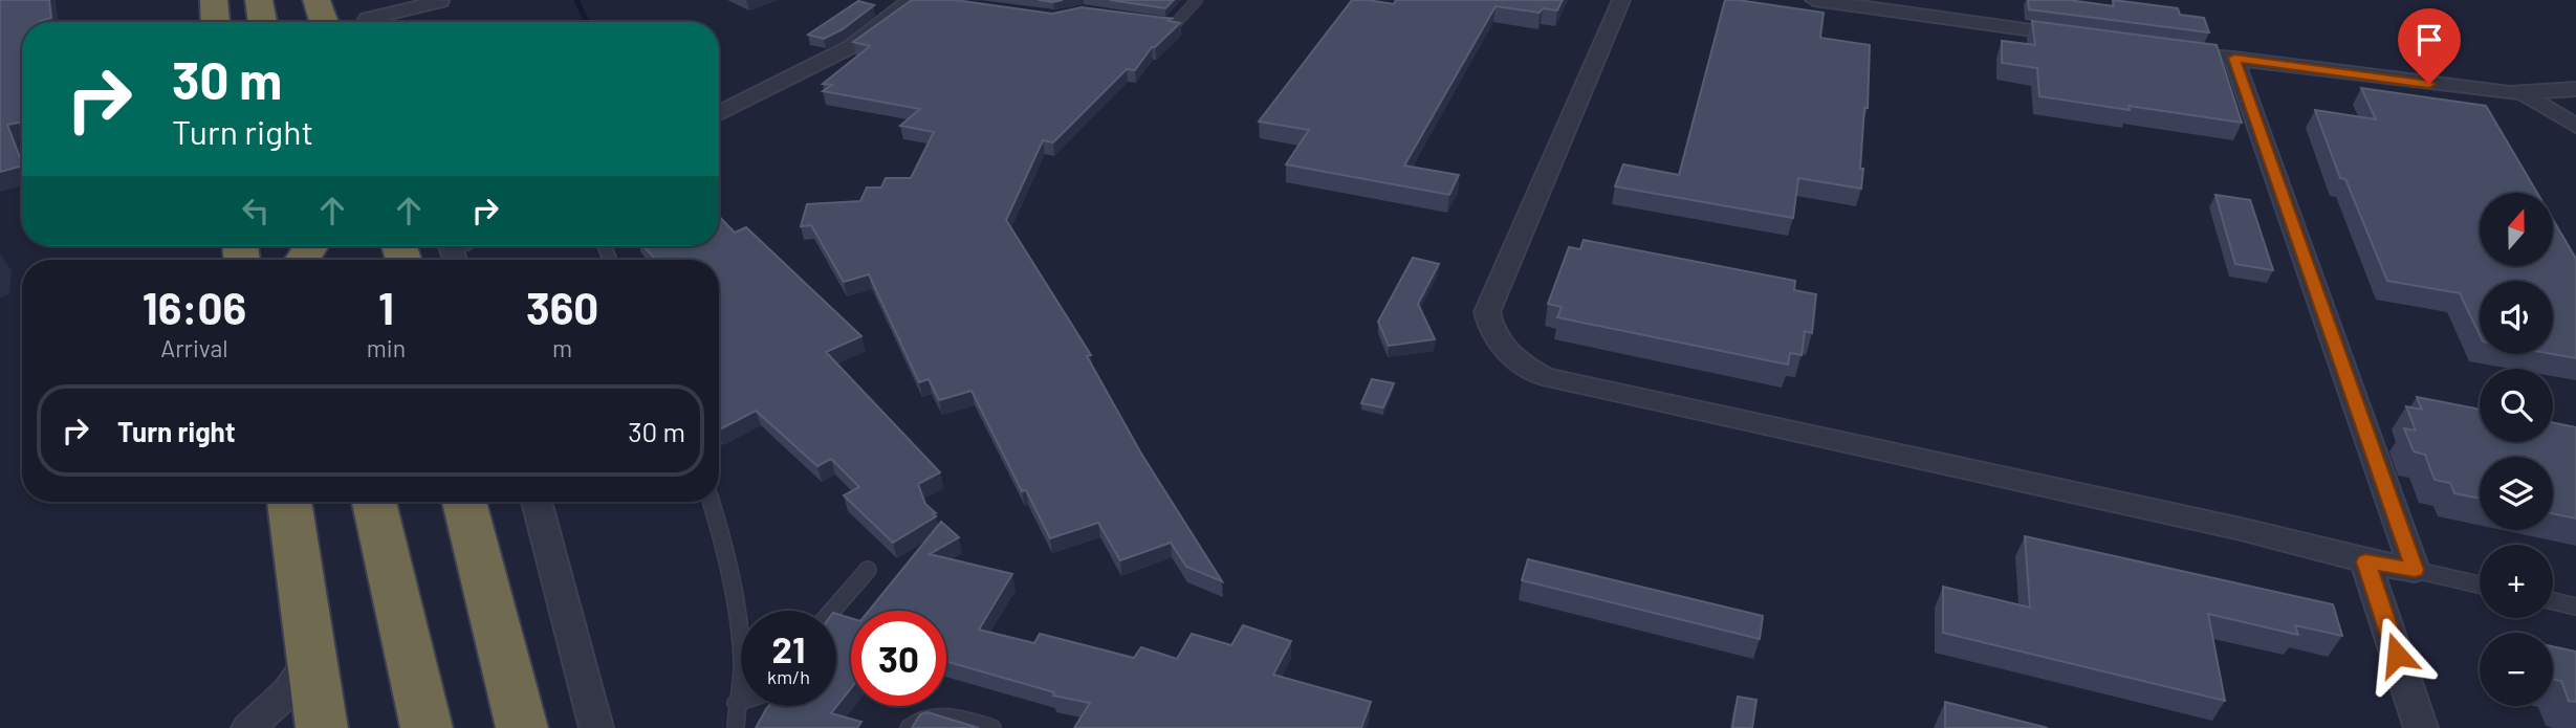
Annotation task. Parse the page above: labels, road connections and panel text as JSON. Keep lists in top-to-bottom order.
{
  "north": "top",
  "page": {
    "turn": ["30 m", "Turn right"],
    "map_buttons": ["+", "−"],
    "eta": [
      "16:06",
      "Arrival",
      "1",
      "min",
      "360",
      "m"
    ],
    "list": [
      {
        "name": "Turn right",
        "value": "30 m"
      }
    ],
    "speed": "21 km/h",
    "limit": "30"
  }
}
